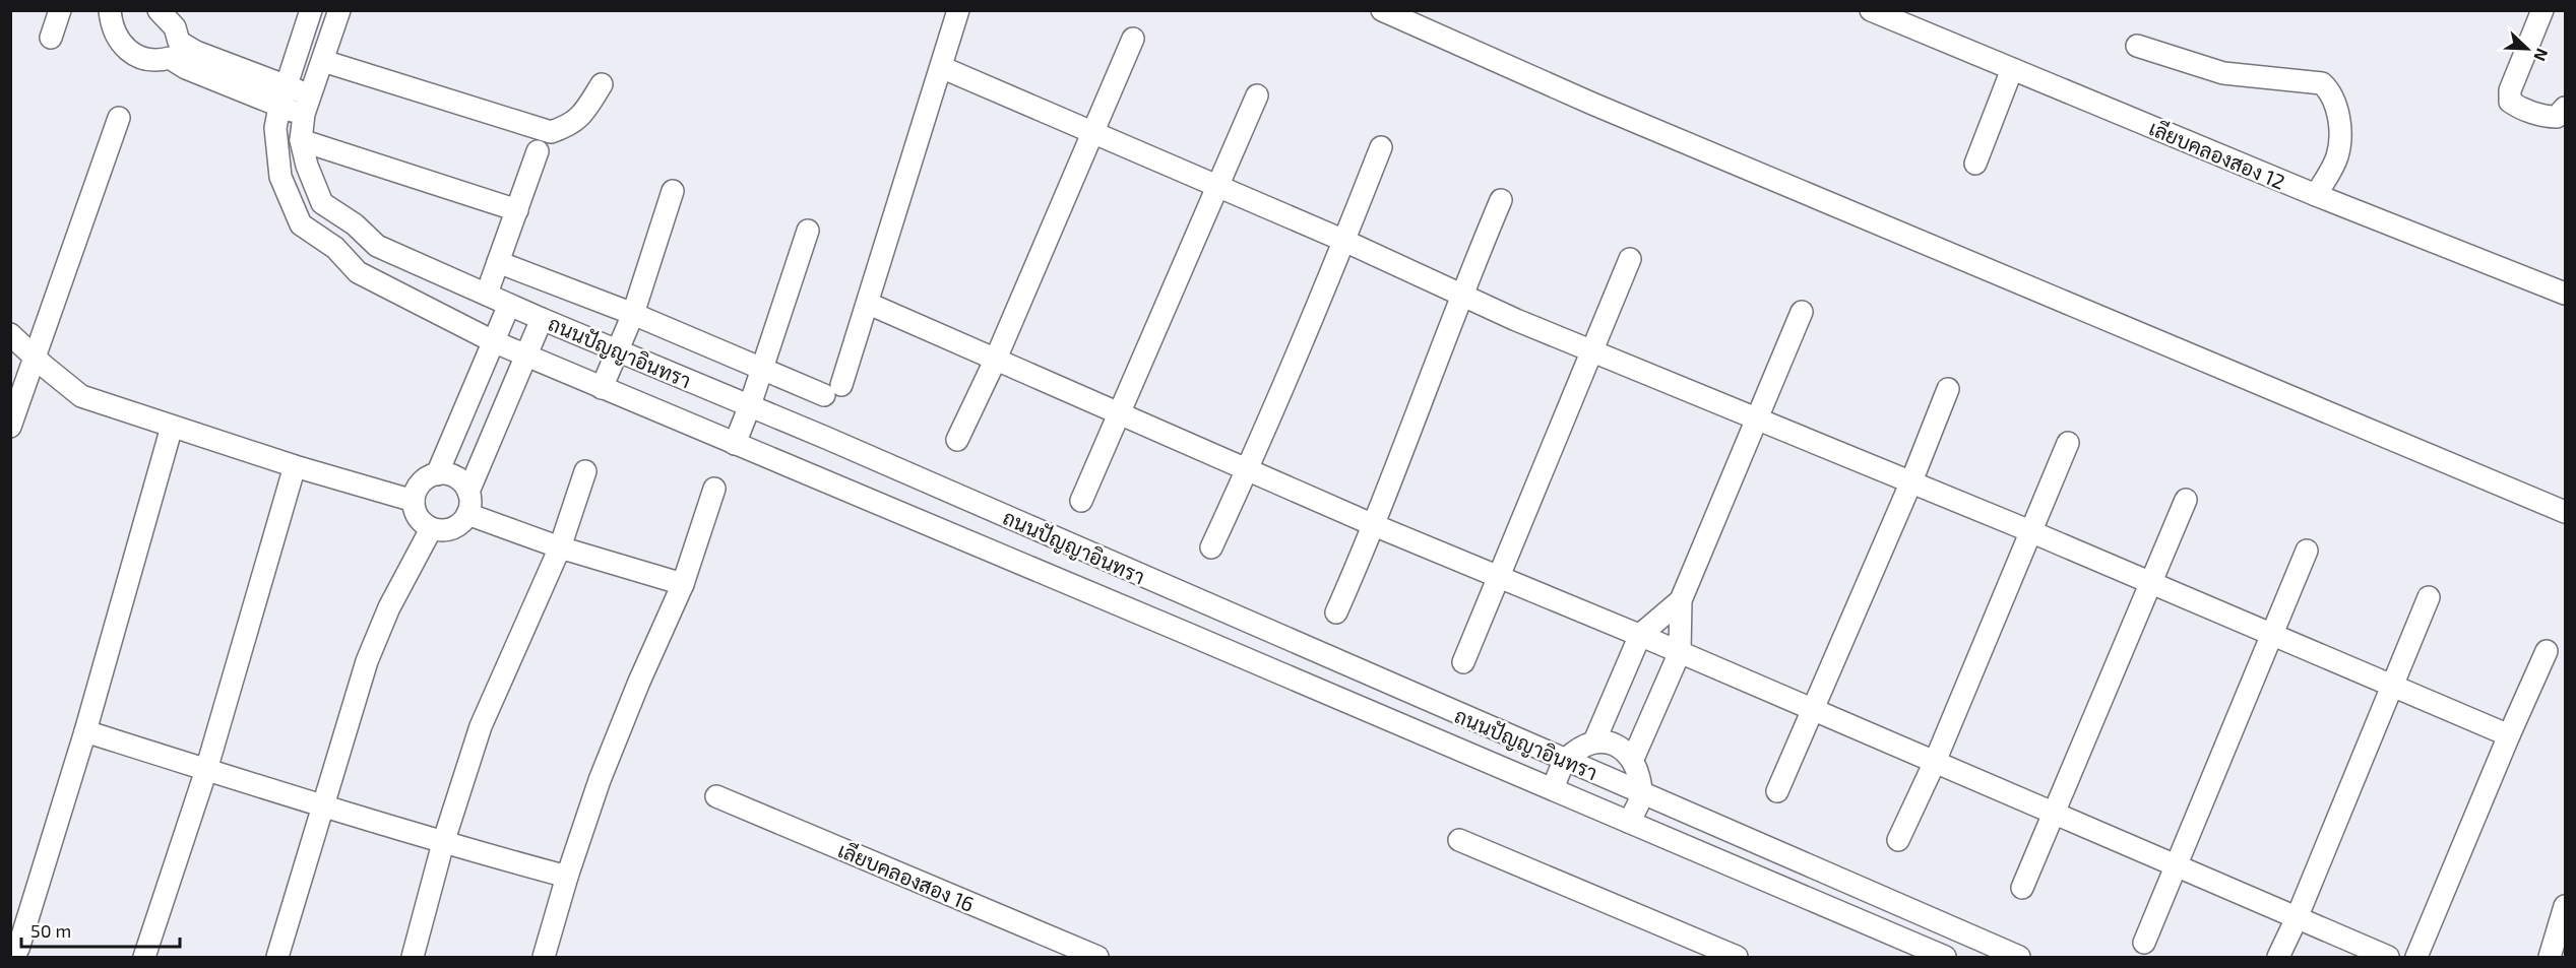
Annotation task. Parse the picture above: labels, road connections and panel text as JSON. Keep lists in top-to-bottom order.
{
  "streets": {
    "street": ["เลียบคลองสอง 12", "ถนนปัญญาอินทรา", "เลียบคลองสอง 16"]
  },
  "scale_bar": "50 m",
  "north": "bottom right"
}
